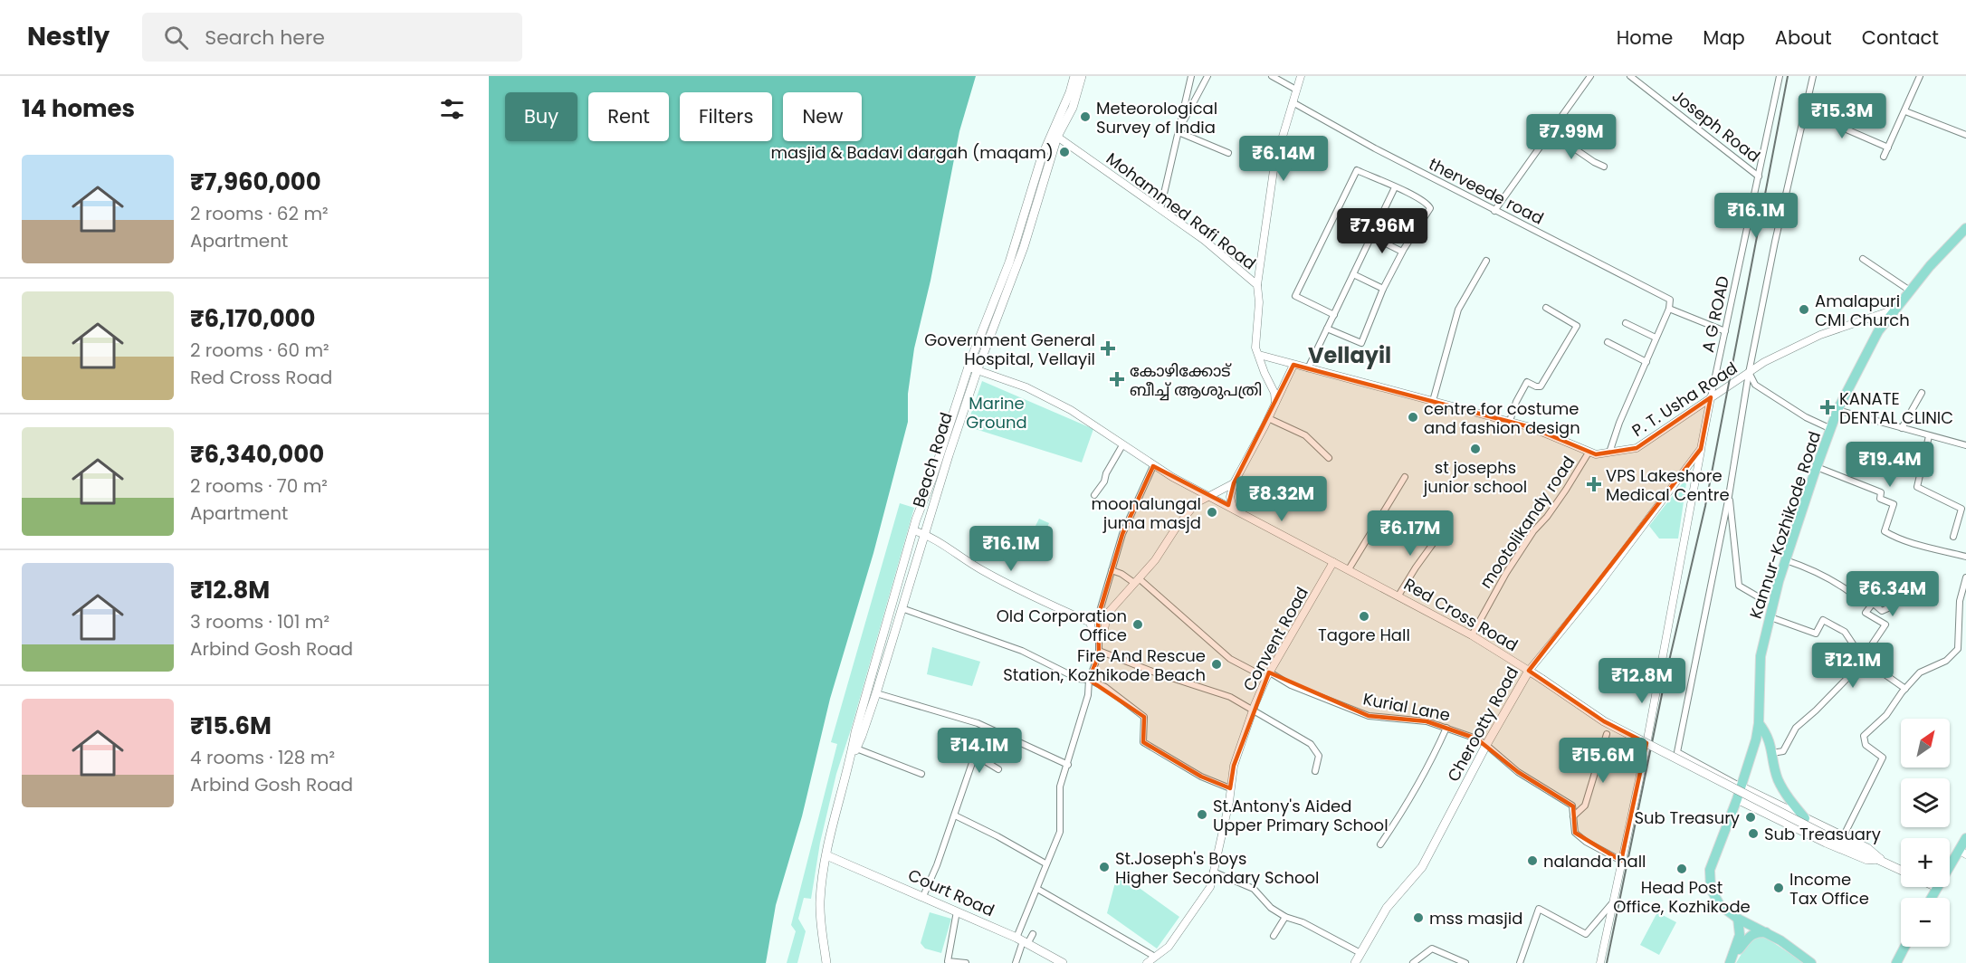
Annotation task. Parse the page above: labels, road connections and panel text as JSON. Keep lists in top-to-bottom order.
{
  "streets": {
    "main road": [
      "Beach Road",
      "Kannur-Kozhikode Road",
      "Red Cross Road",
      "Cherootty Road",
      "Court Road"
    ],
    "street": [
      "Joseph Road",
      "therveede road",
      "Mohammed Rafi Road",
      "A G ROAD",
      "P. T. Usha Road",
      "mootolikandy road",
      "Convent Road",
      "Kurial Lane"
    ]
  },
  "crossings": [
    ["Joseph Road", "A G ROAD"],
    ["Mohammed Rafi Road", "P. T. Usha Road"],
    ["Mohammed Rafi Road", "Beach Road"],
    ["A G ROAD", "P. T. Usha Road"],
    ["A G ROAD", "Cherootty Road"],
    ["P. T. Usha Road", "mootolikandy road"],
    ["P. T. Usha Road", "Kannur-Kozhikode Road"],
    ["P. T. Usha Road", "Cherootty Road"],
    ["Beach Road", "Red Cross Road"],
    ["Beach Road", "Court Road"],
    ["mootolikandy road", "Red Cross Road"],
    ["Red Cross Road", "Convent Road"],
    ["Red Cross Road", "Cherootty Road"],
    ["Convent Road", "Kurial Lane"],
    ["Kurial Lane", "Cherootty Road"]
  ],
  "districts": ["Vellayil"],
  "parks": ["Marine Ground"],
  "places": {
    "other": [
      "Meteorological Survey of India",
      "masjid & Badavi dargah (maqam)",
      "Amalapuri CMI Church",
      "centre for costume and fashion design",
      "st josephs junior school",
      "moonalungal juma masjd",
      "Tagore Hall",
      "Old Corporation Office",
      "Fire And Rescue Station, Kozhikode Beach",
      "St.Antony's Aided Upper Primary School",
      "Sub Treasury",
      "Sub Treasuary",
      "nalanda hall",
      "St.Joseph's Boys Higher Secondary School",
      "Head Post Office, Kozhikode",
      "Income Tax Office",
      "mss masjid"
    ],
    "health": [
      "Government General Hospital, Vellayil",
      "കോഴിക്കോട് ബീച്ച് ആശുപത്രി",
      "KANATE DENTAL CLINIC",
      "VPS Lakeshore Medical Centre"
    ]
  },
  "north": "top right",
  "page": {
    "header": "Nestly",
    "search": "Search here",
    "nav": [
      "Home",
      "Map",
      "About",
      "Contact"
    ],
    "heading": "14 homes",
    "chip": [
      "Buy",
      "Rent",
      "Filters",
      "New"
    ],
    "price": [
      "₹15.3M",
      "₹7.99M",
      "₹6.14M",
      "₹16.1M",
      "₹7.96M",
      "₹19.4M",
      "₹8.32M",
      "₹6.17M",
      "₹16.1M",
      "₹6.34M",
      "₹12.1M",
      "₹12.8M",
      "₹14.1M",
      "₹15.6M"
    ],
    "list": [
      {
        "name": "₹7,960,000",
        "note": "2 rooms · 62 m² · Apartment"
      },
      {
        "name": "₹6,170,000",
        "note": "2 rooms · 60 m² · Red Cross Road"
      },
      {
        "name": "₹6,340,000",
        "note": "2 rooms · 70 m² · Apartment"
      },
      {
        "name": "₹12.8M",
        "note": "3 rooms · 101 m² · Arbind Gosh Road"
      },
      {
        "name": "₹15.6M",
        "note": "4 rooms · 128 m² · Arbind Gosh Road"
      }
    ],
    "map_buttons": ["+", "−"]
  }
}
